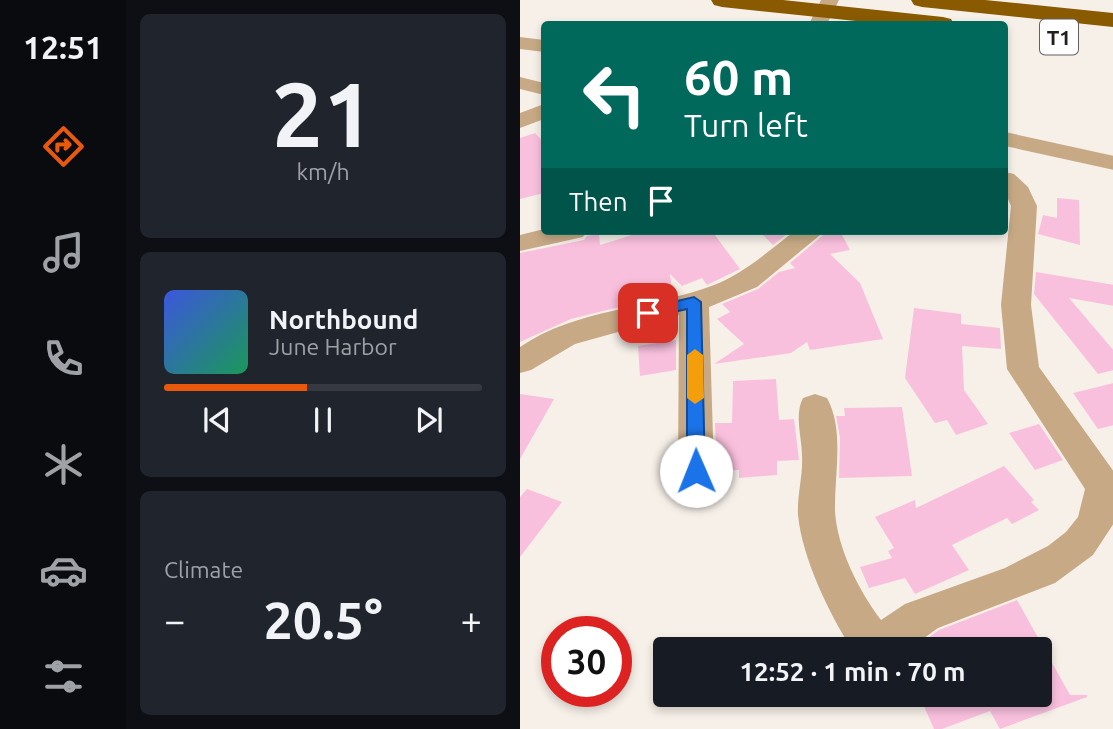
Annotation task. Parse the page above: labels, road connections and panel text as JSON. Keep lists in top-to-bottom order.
{
  "streets": {
    "highway": ["T1"]
  },
  "page": {
    "tabs": "12:51",
    "tile": [
      ["21", "km/h"],
      "Climate"
    ],
    "turn": ["60 m", "Turn left"],
    "then": "Then",
    "song": ["Northbound", "June Harbor"],
    "heat": ["−", "20.5°", "+"],
    "limit": "30",
    "trip": "12:52 · 1 min · 70 m"
  }
}
